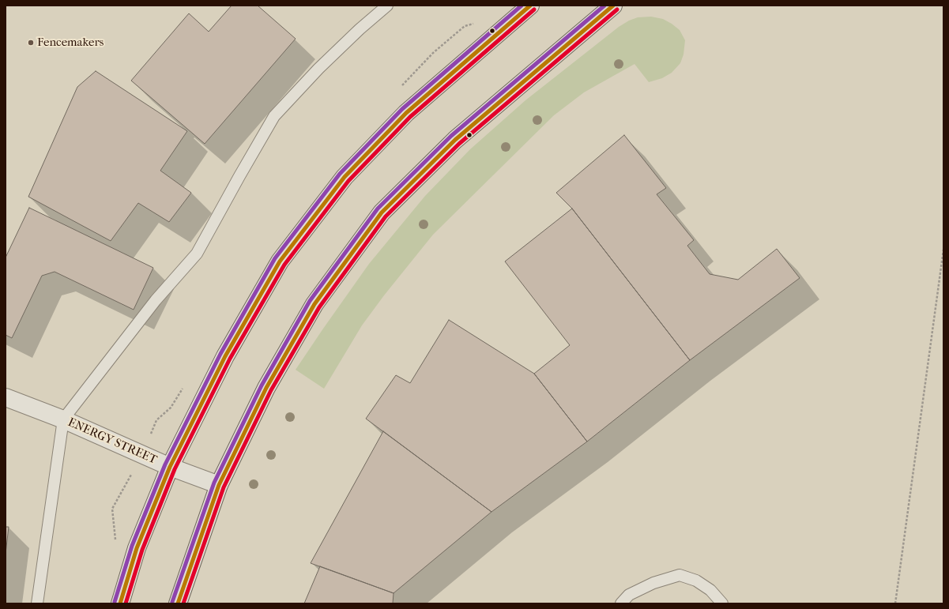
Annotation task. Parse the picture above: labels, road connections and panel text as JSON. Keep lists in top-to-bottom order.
{
  "streets": {
    "main road": ["ENERGY STREET"]
  },
  "places": ["Fencemakers"]
}
